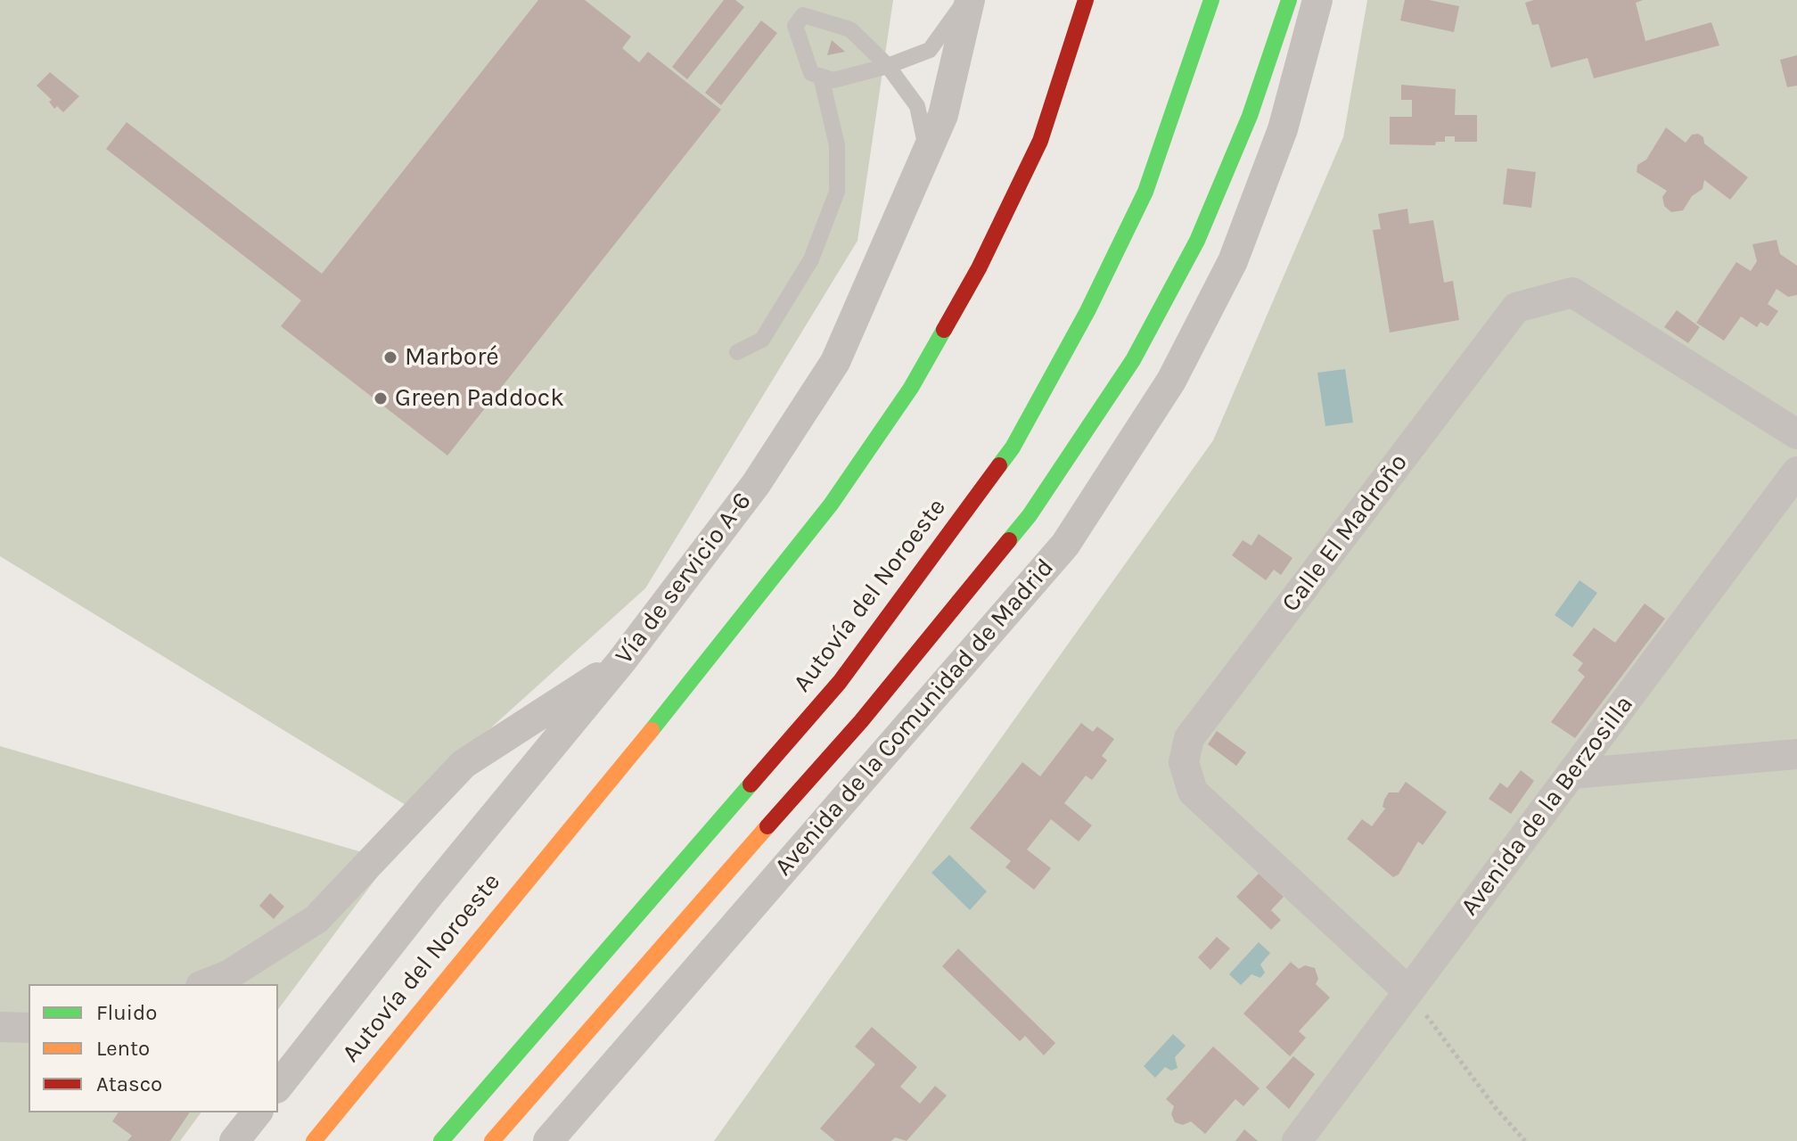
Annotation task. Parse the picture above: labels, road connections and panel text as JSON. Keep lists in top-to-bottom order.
{
  "streets": {
    "highway": ["Autovía del Noroeste"],
    "street": [
      "Calle El Madroño",
      "Vía de servicio A-6",
      "Avenida de la Comunidad de Madrid",
      "Avenida de la Berzosilla"
    ]
  },
  "crossings": [
    ["Calle El Madroño", "Avenida de la Berzosilla"]
  ],
  "places": ["Marboré", "Green Paddock"],
  "legend": ["Fluido", "Lento", "Atasco"]
}
